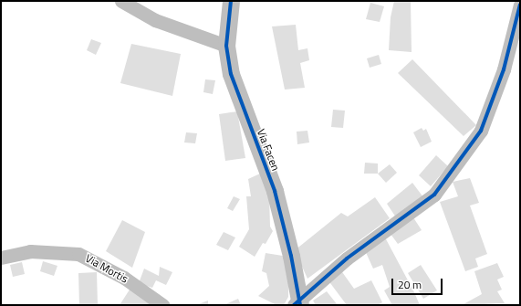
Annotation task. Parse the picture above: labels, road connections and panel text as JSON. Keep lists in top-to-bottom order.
{
  "streets": {
    "street": ["Via Facen", "Via Mortis"]
  },
  "scale_bar": "20 m"
}
